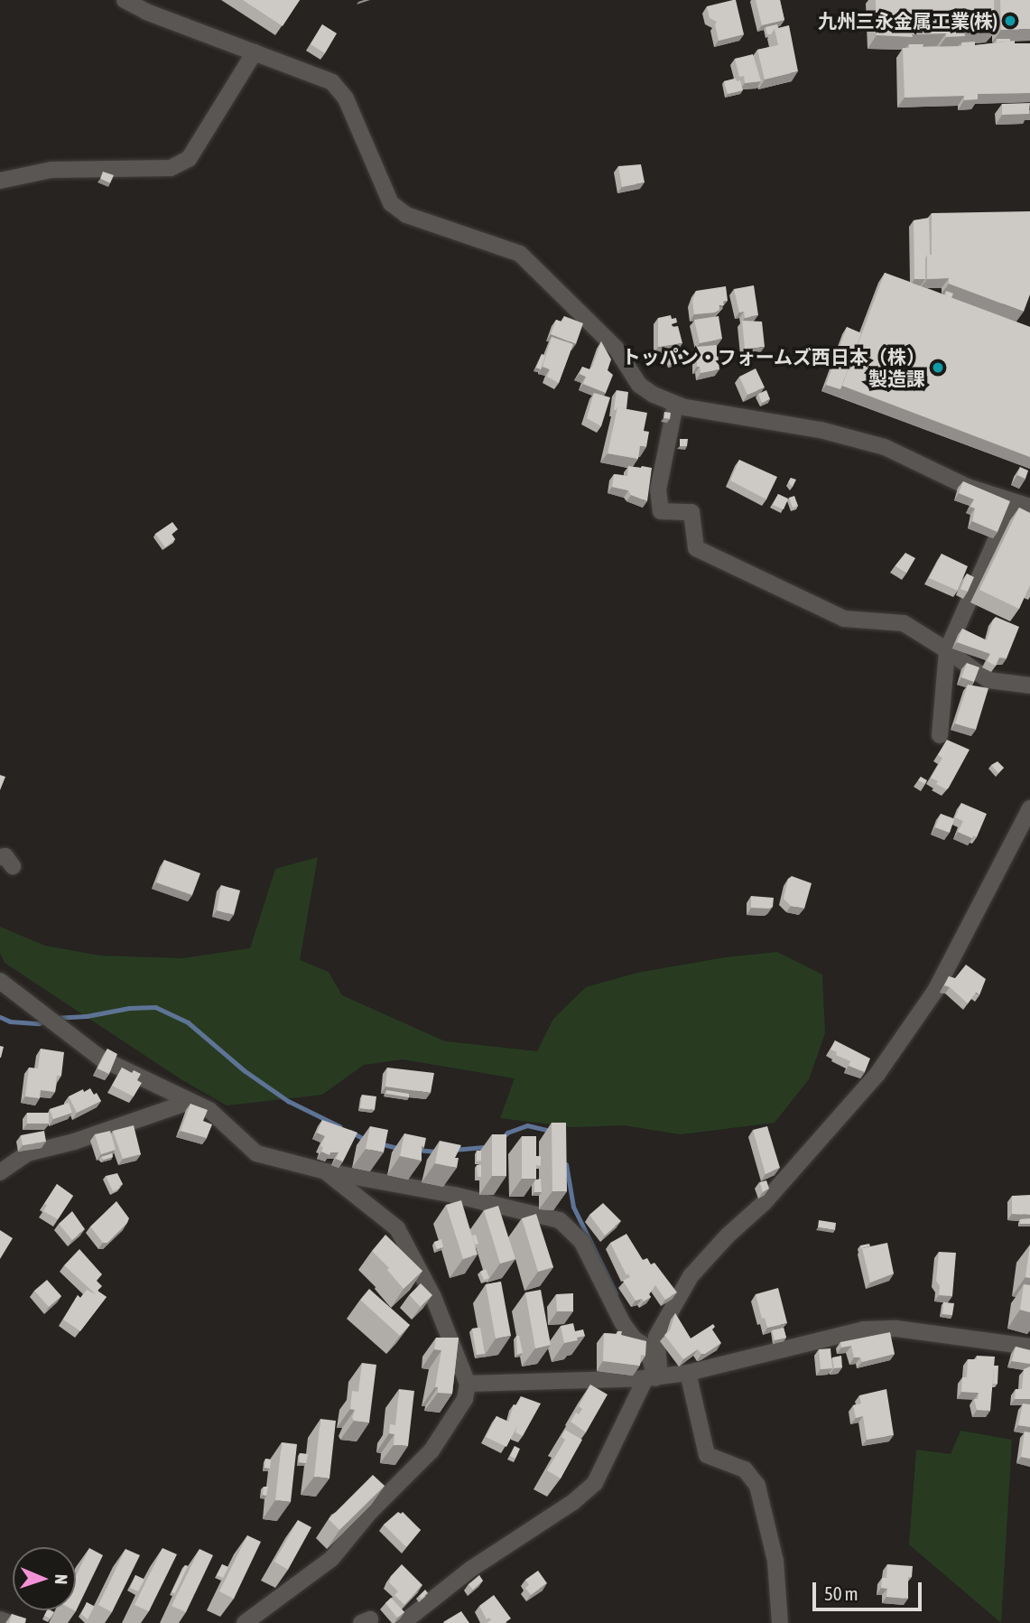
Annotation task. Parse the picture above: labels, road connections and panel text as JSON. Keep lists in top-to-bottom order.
{
  "places": ["九州三永金属工業(株)", "トッパン・フォームズ西日本（株） 製造課"],
  "scale_bar": "50 m",
  "north": "right"
}
